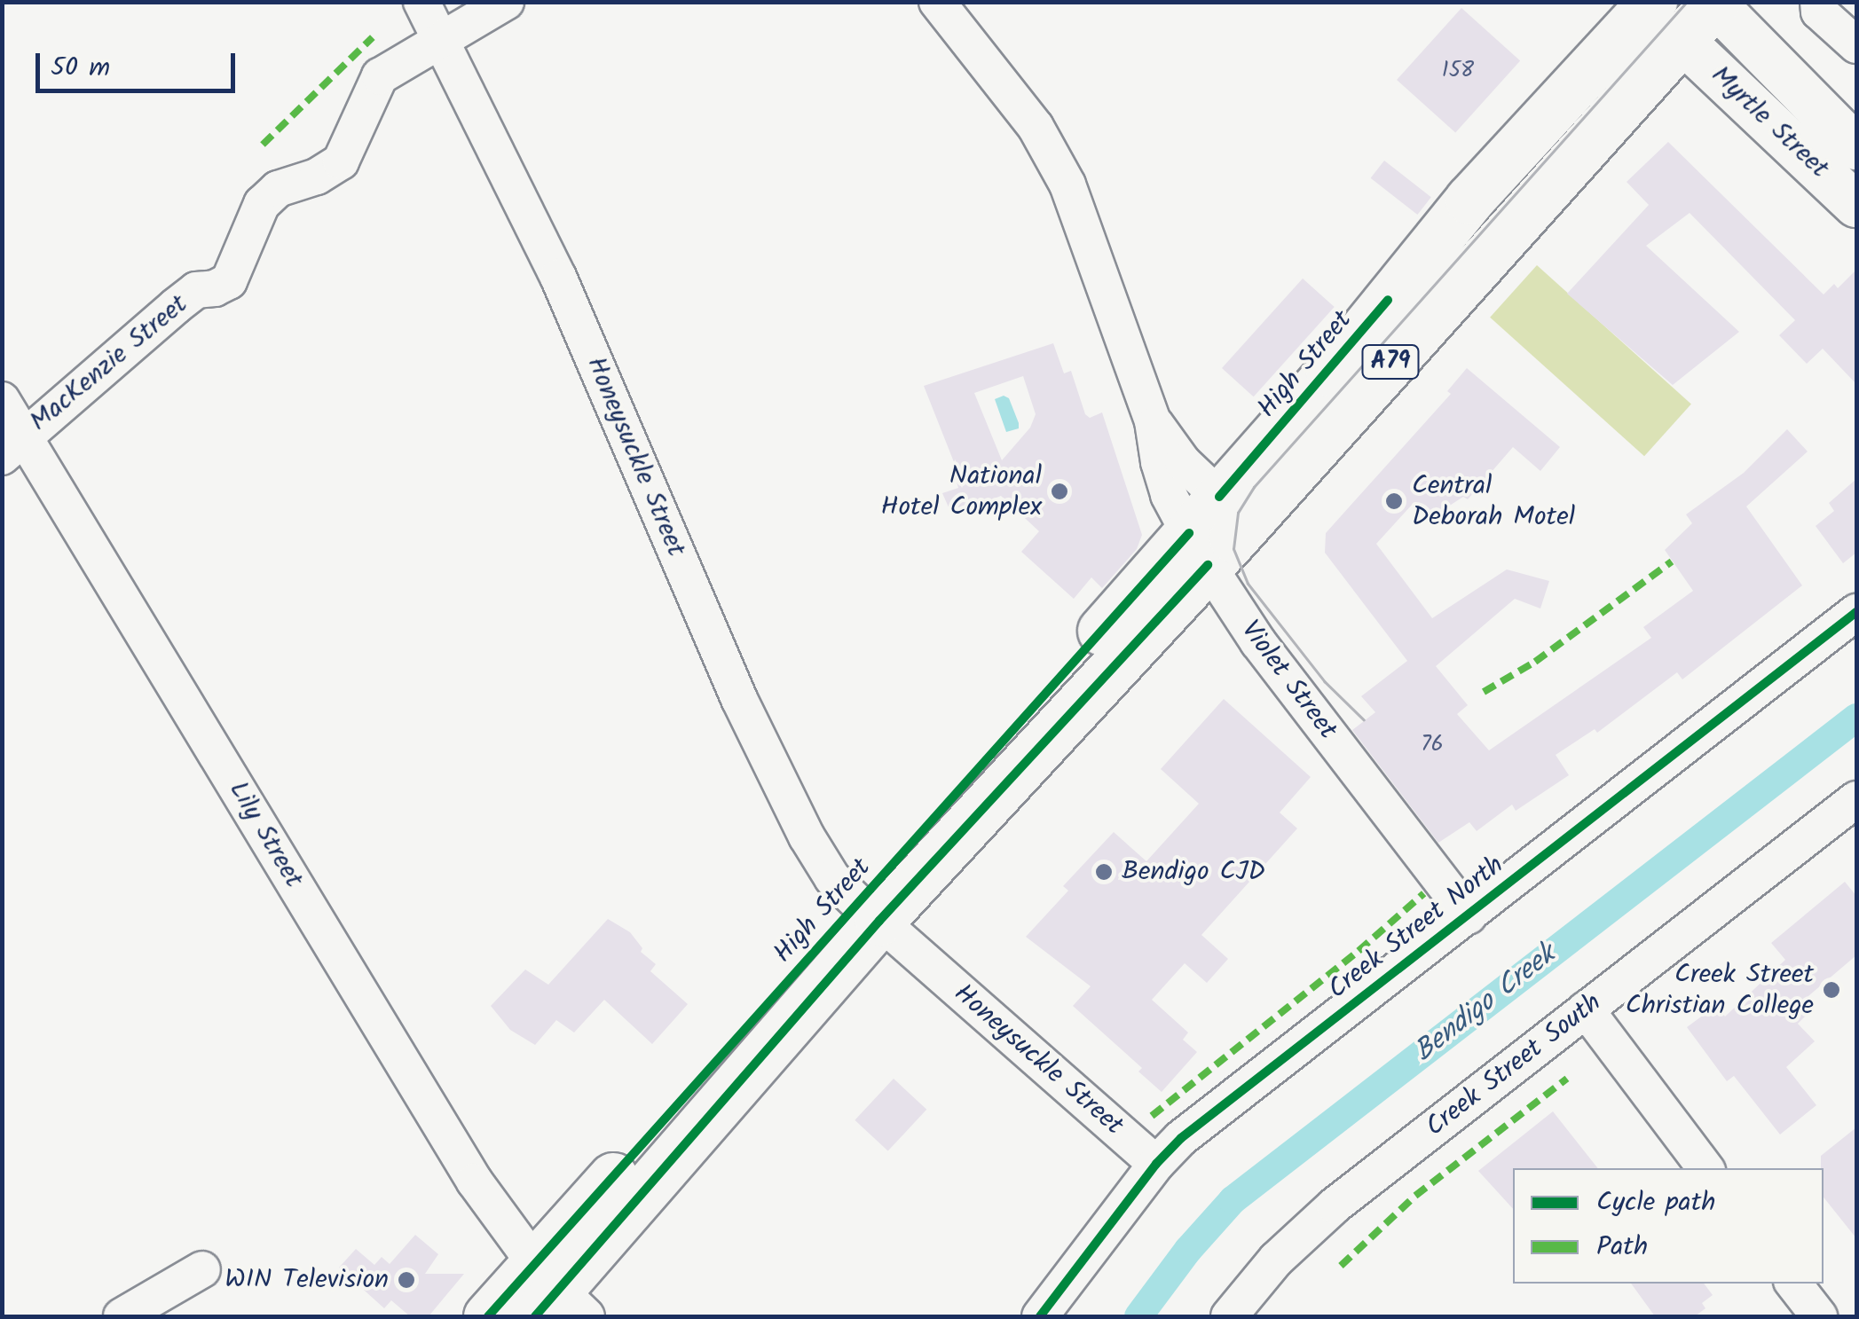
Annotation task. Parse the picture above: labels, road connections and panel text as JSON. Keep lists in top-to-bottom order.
{
  "streets": {
    "highway": ["A79", "High Street"],
    "main road": ["Myrtle Street"],
    "street": [
      "MacKenzie Street",
      "Honeysuckle Street",
      "Violet Street",
      "Lily Street",
      "Creek Street North",
      "Creek Street South"
    ]
  },
  "crossings": [
    ["Myrtle Street", "A79"],
    ["Myrtle Street", "High Street"],
    ["A79", "High Street"],
    ["MacKenzie Street", "Honeysuckle Street"],
    ["MacKenzie Street", "Lily Street"],
    ["High Street", "Honeysuckle Street"],
    ["High Street", "Violet Street"],
    ["High Street", "Lily Street"],
    ["Honeysuckle Street", "Creek Street North"],
    ["Violet Street", "Creek Street North"]
  ],
  "water": ["Bendigo Creek"],
  "places": [
    "National Hotel Complex",
    "Central Deborah Motel",
    "Bendigo CJD",
    "Creek Street Christian College",
    "WIN Television"
  ],
  "house_numbers": ["158", "76"],
  "legend": ["Cycle path", "Path"],
  "scale_bar": "50 m"
}
